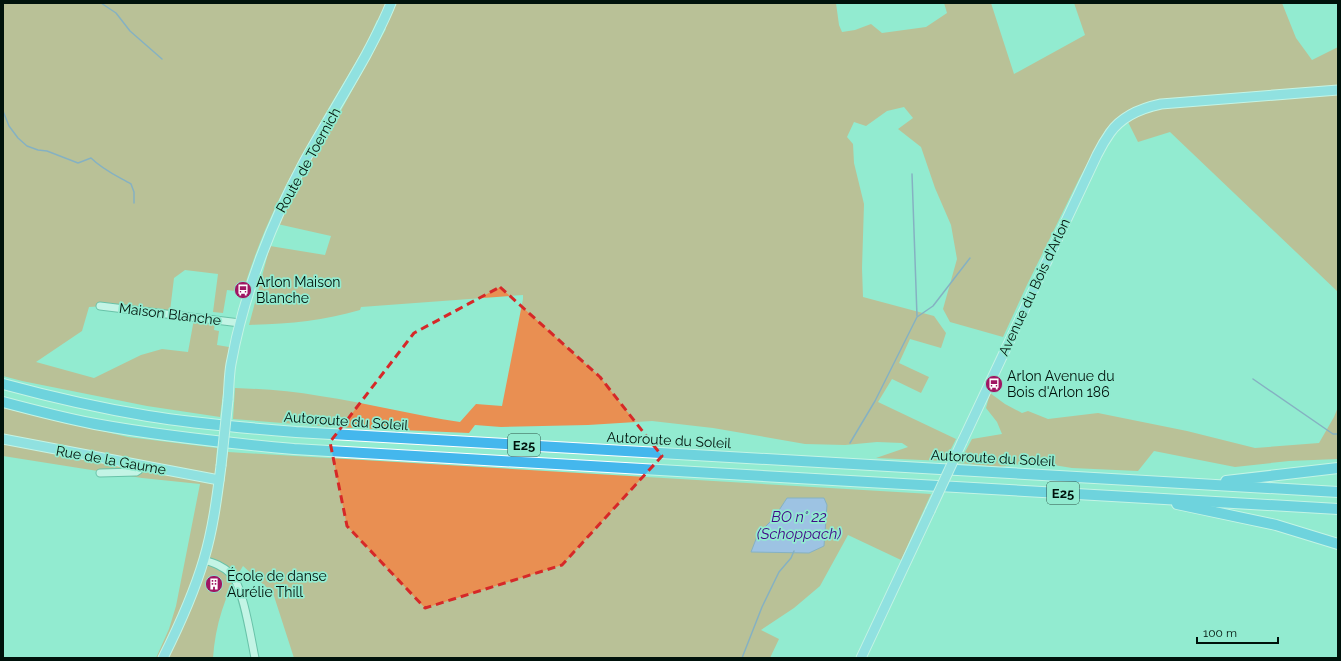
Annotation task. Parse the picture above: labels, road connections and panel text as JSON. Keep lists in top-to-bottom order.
{
  "streets": {
    "highway": ["Autoroute du Soleil", "E25"],
    "main road": ["Route de Toernich", "Avenue du Bois d'Arlon", "Rue de la Gaume"],
    "street": ["Maison Blanche"]
  },
  "crossings": [
    ["Route de Toernich", "Maison Blanche"],
    ["Route de Toernich", "Rue de la Gaume"]
  ],
  "water": ["BO n° 22 (Schoppach)"],
  "places": {
    "bus stop": ["Arlon Maison Blanche", "Arlon Avenue du Bois d'Arlon 186"],
    "building": ["École de danse Aurélie Thill"]
  },
  "scale_bar": "100 m"
}
